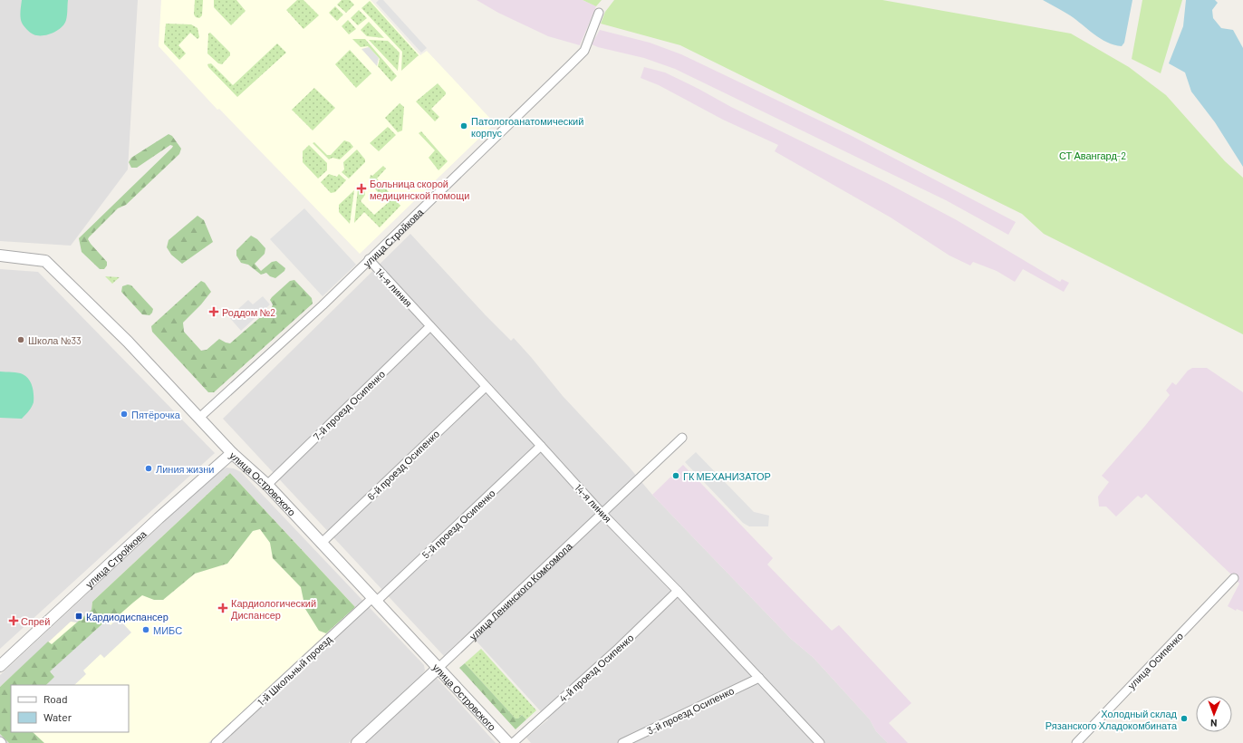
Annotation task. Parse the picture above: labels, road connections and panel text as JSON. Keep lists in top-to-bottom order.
{
  "streets": {
    "street": [
      "улица Стройкова",
      "14-я линия",
      "7-й проезд Осипенко",
      "6-й проезд Осипенко",
      "улица Островского",
      "5-й проезд Осипенко",
      "улица Ленинского Комсомола",
      "улица Осипенко",
      "4-й проезд Осипенко",
      "1-й Школьный проезд",
      "3-й проезд Осипенко"
    ]
  },
  "crossings": [
    ["улица Стройкова", "14-я линия"],
    ["улица Стройкова", "улица Островского"],
    ["14-я линия", "7-й проезд Осипенко"],
    ["14-я линия", "6-й проезд Осипенко"],
    ["14-я линия", "5-й проезд Осипенко"],
    ["14-я линия", "улица Ленинского Комсомола"],
    ["14-я линия", "4-й проезд Осипенко"],
    ["14-я линия", "3-й проезд Осипенко"],
    ["7-й проезд Осипенко", "улица Островского"],
    ["6-й проезд Осипенко", "улица Островского"],
    ["улица Островского", "5-й проезд Осипенко"],
    ["улица Островского", "улица Ленинского Комсомола"],
    ["улица Островского", "1-й Школьный проезд"],
    ["5-й проезд Осипенко", "1-й Школьный проезд"]
  ],
  "parks": ["СТ Авангард-2"],
  "places": {
    "other": [
      "Патологоанатомический корпус",
      "Школа №33",
      "Пятёрочка",
      "Линия жизни",
      "ГК МЕХАНИЗАТОР",
      "МИБС",
      "Холодный склад Рязанского Хладокомбината"
    ],
    "health": [
      "Больница скорой медицинской помощи",
      "Роддом №2",
      "Кардиологический Диспансер",
      "Спрей"
    ],
    "transit": ["Кардиодиспансер"]
  },
  "legend": ["Road", "Water"],
  "north": "bottom"
}
